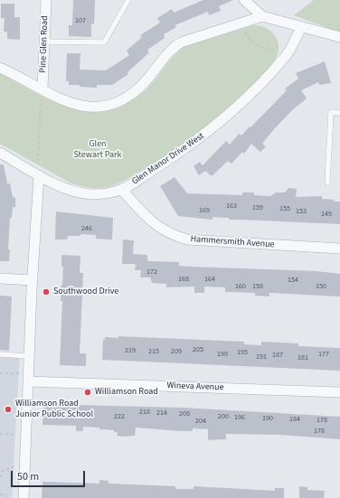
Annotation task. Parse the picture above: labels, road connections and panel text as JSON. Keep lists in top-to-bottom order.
{
  "streets": {
    "street": [
      "Pine Glen Road",
      "Glen Manor Drive West",
      "Hammersmith Avenue",
      "Wineva Avenue"
    ]
  },
  "crossings": [
    ["Glen Manor Drive West", "Hammersmith Avenue"]
  ],
  "parks": ["Glen Stewart Park"],
  "places": ["Southwood Drive", "Williamson Road", "Williamson Road Junior Public School"],
  "house_numbers": [
    "107",
    "163",
    "159",
    "155",
    "169",
    "153",
    "149",
    "246",
    "172",
    "168",
    "164",
    "154",
    "160",
    "158",
    "150",
    "205",
    "219",
    "215",
    "209",
    "195",
    "199",
    "177",
    "187",
    "191",
    "181",
    "218",
    "214",
    "208",
    "222",
    "200",
    "196",
    "190",
    "184",
    "178",
    "204",
    "178"
  ],
  "scale_bar": "50 m"
}
